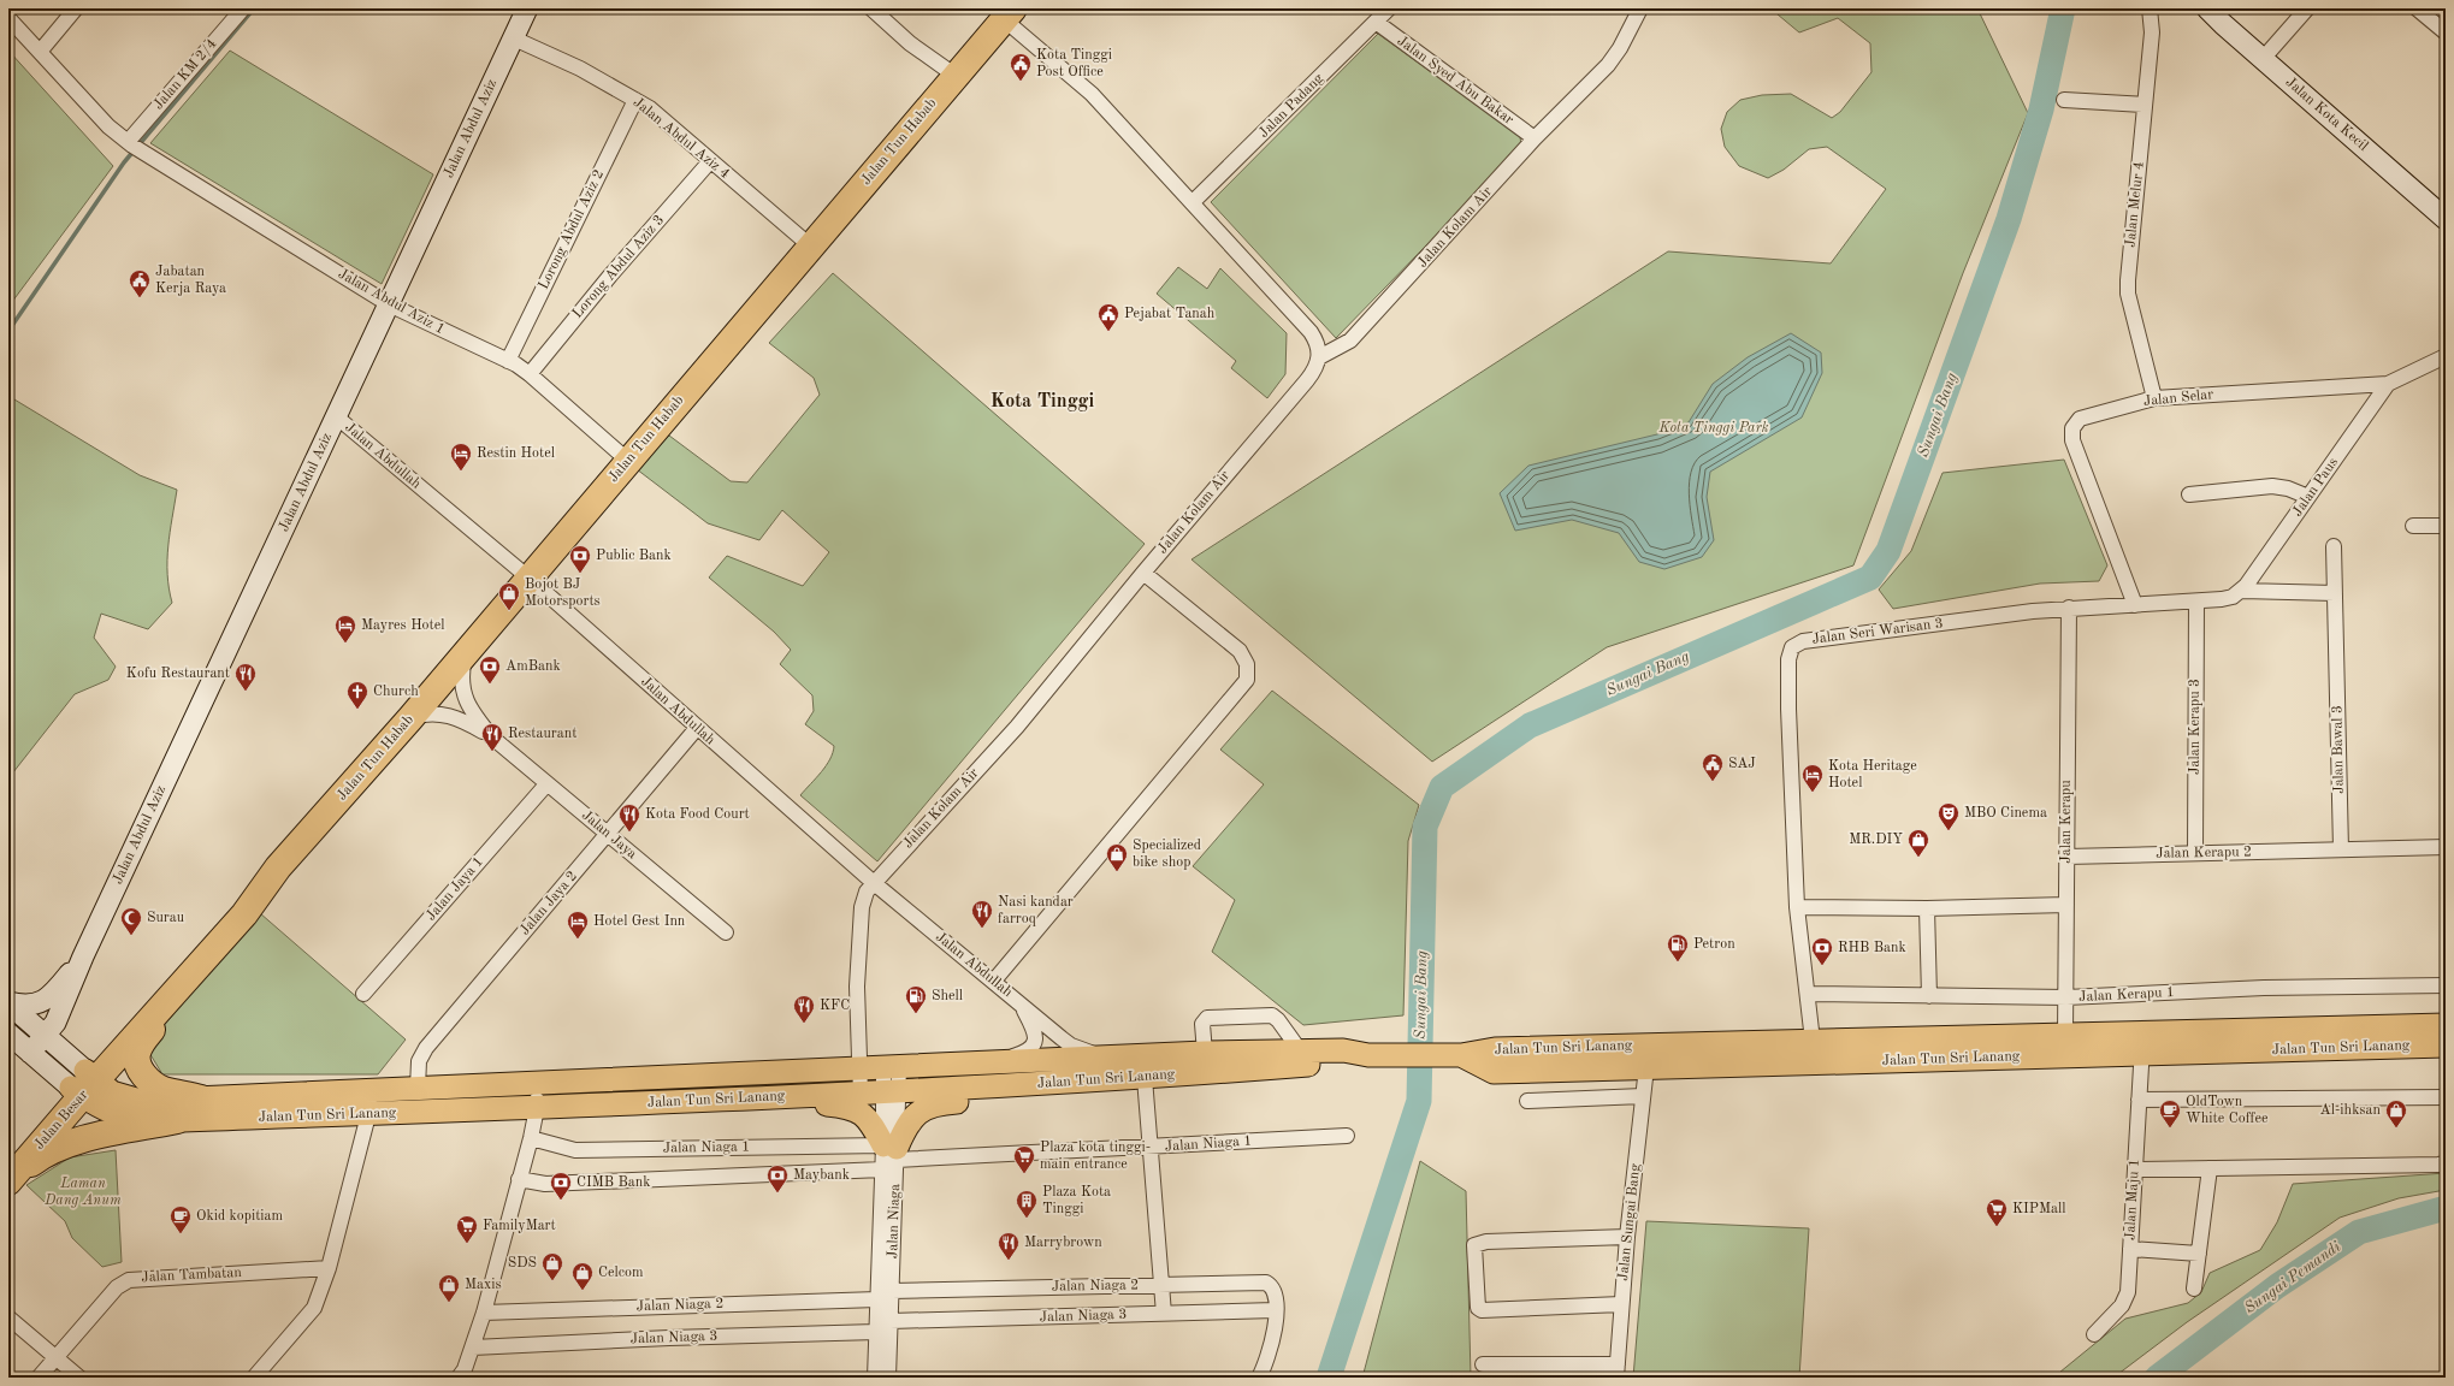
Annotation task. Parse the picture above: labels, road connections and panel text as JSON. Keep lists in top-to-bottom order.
{
  "streets": {
    "highway": ["Jalan Tun Habab", "Jalan Besar"],
    "main road": ["Jalan Tun Sri Lanang"],
    "street": [
      "Jalan KM 2/4",
      "Jalan Syed Abu Bakar",
      "Jalan Padang",
      "Jalan Kota Kecil",
      "Jalan Abdul Aziz",
      "Jalan Abdul Aziz 4",
      "Jalan Melur 4",
      "Jalan Kolam Air",
      "Lorong Abdul Aziz 2",
      "Lorong Abdul Aziz 3",
      "Jalan Abdul Aziz 1",
      "Jalan Selar",
      "Jalan Abdullah",
      "Jalan Paus",
      "Jalan Seri Warisan 3",
      "Jalan Kerapu 3",
      "Jalan Bawal 3",
      "Jalan Kerapu",
      "Jalan Jaya",
      "Jalan Kerapu 2",
      "Jalan Jaya 1",
      "Jalan Jaya 2",
      "Jalan Kerapu 1",
      "Jalan Niaga 1",
      "Jalan Maju 1",
      "Jalan Niaga",
      "Jalan Sungai Bang",
      "Jalan Tambatan",
      "Jalan Niaga 2",
      "Jalan Niaga 3"
    ]
  },
  "crossings": [
    ["Jalan KM 2/4", "Jalan Abdul Aziz 1"],
    ["Jalan Syed Abu Bakar", "Jalan Padang"],
    ["Jalan Syed Abu Bakar", "Jalan Kolam Air"],
    ["Jalan Abdul Aziz", "Jalan Abdul Aziz 4"],
    ["Jalan Abdul Aziz", "Jalan Abdul Aziz 1"],
    ["Jalan Abdul Aziz", "Jalan Abdullah"],
    ["Jalan Abdul Aziz 4", "Jalan Tun Habab"],
    ["Jalan Abdul Aziz 4", "Lorong Abdul Aziz 2"],
    ["Jalan Abdul Aziz 4", "Lorong Abdul Aziz 3"],
    ["Jalan Tun Habab", "Jalan Abdul Aziz 1"],
    ["Jalan Tun Habab", "Jalan Abdullah"],
    ["Jalan Tun Habab", "Jalan Jaya"],
    ["Jalan Tun Habab", "Jalan Tun Sri Lanang"],
    ["Jalan Tun Habab", "Jalan Besar"],
    ["Jalan Melur 4", "Jalan Selar"],
    ["Jalan Kolam Air", "Jalan Abdullah"],
    ["Jalan Kolam Air", "Jalan Tun Sri Lanang"],
    ["Lorong Abdul Aziz 2", "Jalan Abdul Aziz 1"],
    ["Lorong Abdul Aziz 3", "Jalan Abdul Aziz 1"],
    ["Jalan Selar", "Jalan Paus"],
    ["Jalan Selar", "Jalan Seri Warisan 3"],
    ["Jalan Abdullah", "Jalan Jaya 2"],
    ["Jalan Abdullah", "Jalan Tun Sri Lanang"],
    ["Jalan Paus", "Jalan Seri Warisan 3"],
    ["Jalan Seri Warisan 3", "Jalan Kerapu 3"],
    ["Jalan Seri Warisan 3", "Jalan Kerapu"],
    ["Jalan Seri Warisan 3", "Jalan Kerapu 1"],
    ["Jalan Seri Warisan 3", "Jalan Tun Sri Lanang"],
    ["Jalan Kerapu 3", "Jalan Kerapu 2"],
    ["Jalan Bawal 3", "Jalan Kerapu 2"],
    ["Jalan Kerapu", "Jalan Kerapu 2"],
    ["Jalan Kerapu", "Jalan Kerapu 1"],
    ["Jalan Kerapu", "Jalan Tun Sri Lanang"],
    ["Jalan Jaya", "Jalan Jaya 1"],
    ["Jalan Jaya", "Jalan Jaya 2"],
    ["Jalan Jaya 2", "Jalan Tun Sri Lanang"],
    ["Jalan Tun Sri Lanang", "Jalan Besar"],
    ["Jalan Tun Sri Lanang", "Jalan Maju 1"],
    ["Jalan Tun Sri Lanang", "Jalan Niaga"],
    ["Jalan Tun Sri Lanang", "Jalan Sungai Bang"],
    ["Jalan Niaga 1", "Jalan Niaga"],
    ["Jalan Niaga", "Jalan Niaga 2"],
    ["Jalan Niaga", "Jalan Niaga 3"],
    ["Jalan Niaga 2", "Jalan Niaga 3"]
  ],
  "districts": ["Kota Tinggi"],
  "water": ["Sungai Bang", "Sungai Pemandi"],
  "parks": ["Kota Tinggi Park", "Laman Dang Anum"],
  "places": {
    "public building": [
      "Kota Tinggi Post Office",
      "Jabatan Kerja Raya",
      "Pejabat Tanah",
      "SAJ"
    ],
    "hotel": [
      "Restin Hotel",
      "Mayres Hotel",
      "Kota Heritage Hotel",
      "Hotel Gest Inn"
    ],
    "bank": [
      "Public Bank",
      "AmBank",
      "RHB Bank",
      "Maybank",
      "CIMB Bank"
    ],
    "shop": [
      "Bojot BJ Motorsports",
      "MR.DIY",
      "Specialized bike shop",
      "Al-ihksan",
      "SDS",
      "Celcom",
      "Maxis"
    ],
    "restaurant": [
      "Kofu Restaurant",
      "Restaurant",
      "Kota Food Court",
      "Nasi kandar farroq",
      "KFC",
      "Marrybrown"
    ],
    "church": ["Church"],
    "theatre": ["MBO Cinema"],
    "mosque": ["Surau"],
    "fuel station": ["Petron", "Shell"],
    "cafe": ["OldTown White Coffee", "Okid kopitiam"],
    "supermarket": ["Plaza kota tinggi- main entrance", "KIPMall", "FamilyMart"],
    "building": ["Plaza Kota Tinggi"]
  }
}
